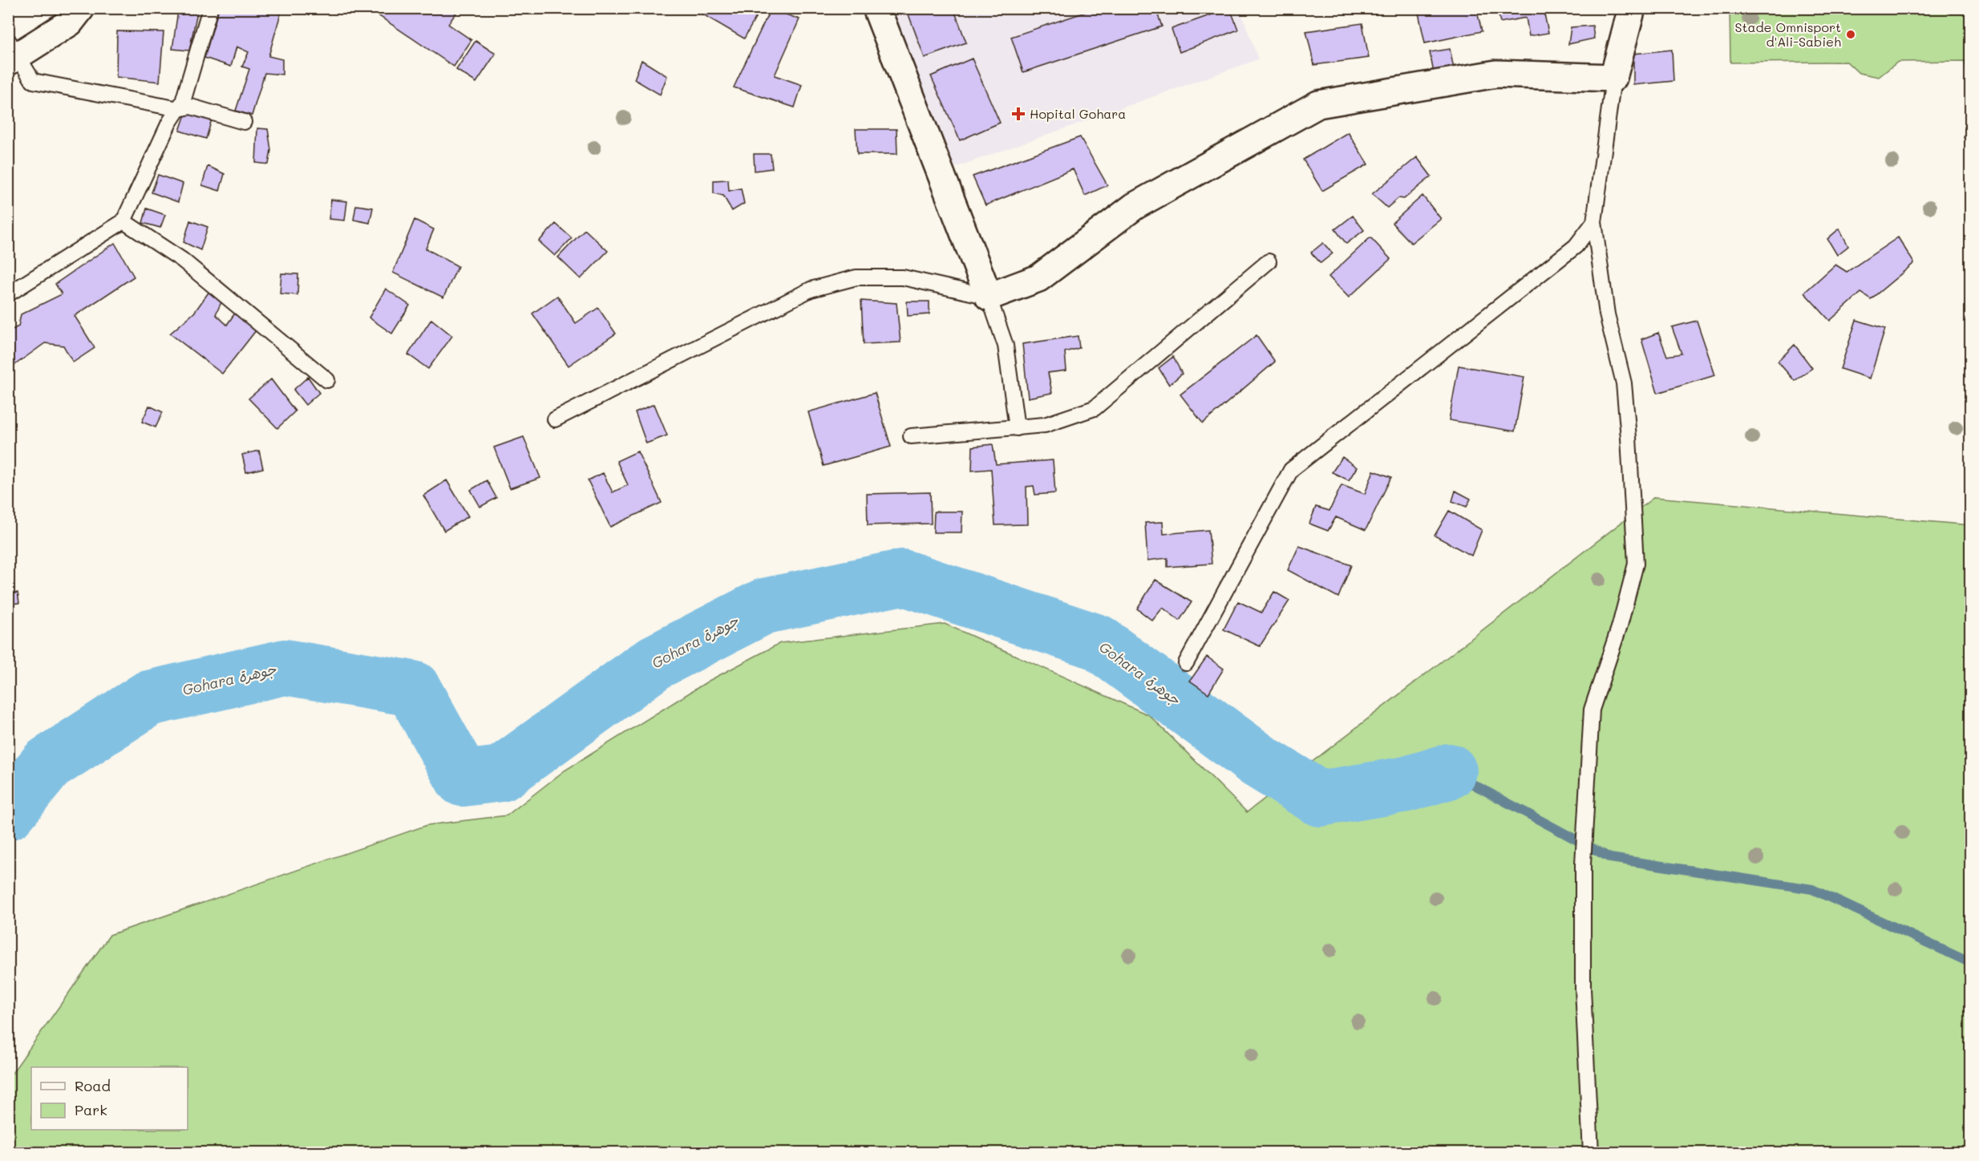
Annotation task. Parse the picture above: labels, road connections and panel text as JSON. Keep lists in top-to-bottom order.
{
  "water": ["Gohara جوهرة"],
  "places": {
    "other": ["Stade Omnisport d'Ali-Sabieh"],
    "health": ["Hopital Gohara"]
  },
  "legend": ["Road", "Park"]
}
